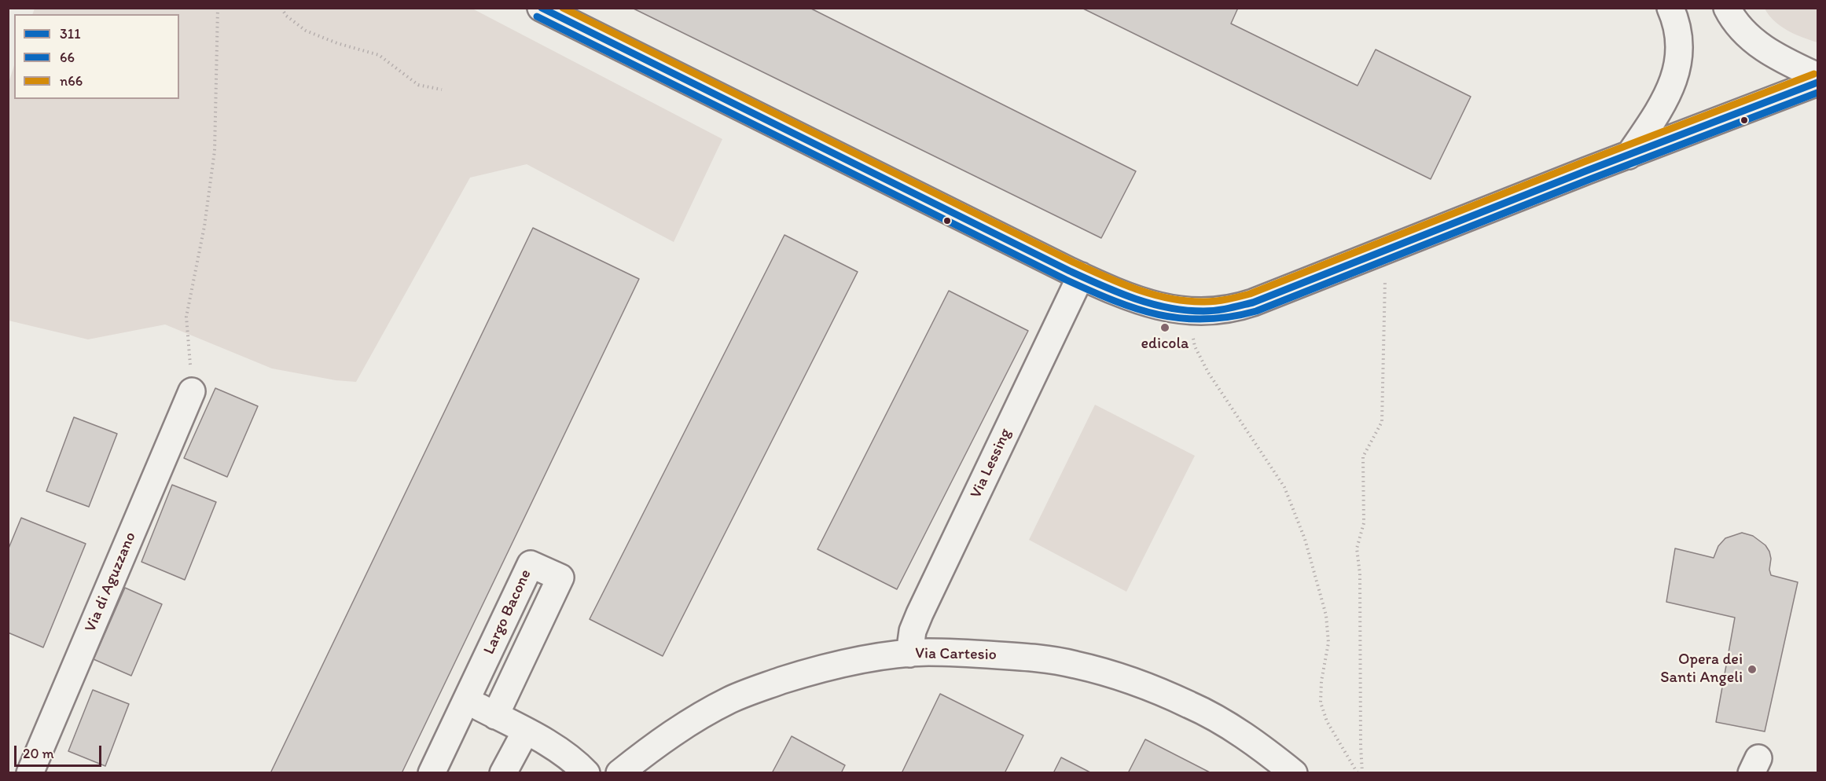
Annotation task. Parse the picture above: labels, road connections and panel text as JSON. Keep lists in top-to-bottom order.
{
  "streets": {
    "street": [
      "Via Lessing",
      "Via di Aguzzano",
      "Largo Bacone",
      "Via Cartesio"
    ]
  },
  "crossings": [
    ["Via Lessing", "Via Cartesio"]
  ],
  "places": ["edicola", "Opera dei Santi Angeli"],
  "lines": ["transit line 311", "transit line n66", "transit line 66"],
  "legend": ["311", "66", "n66"],
  "scale_bar": "20 m"
}
